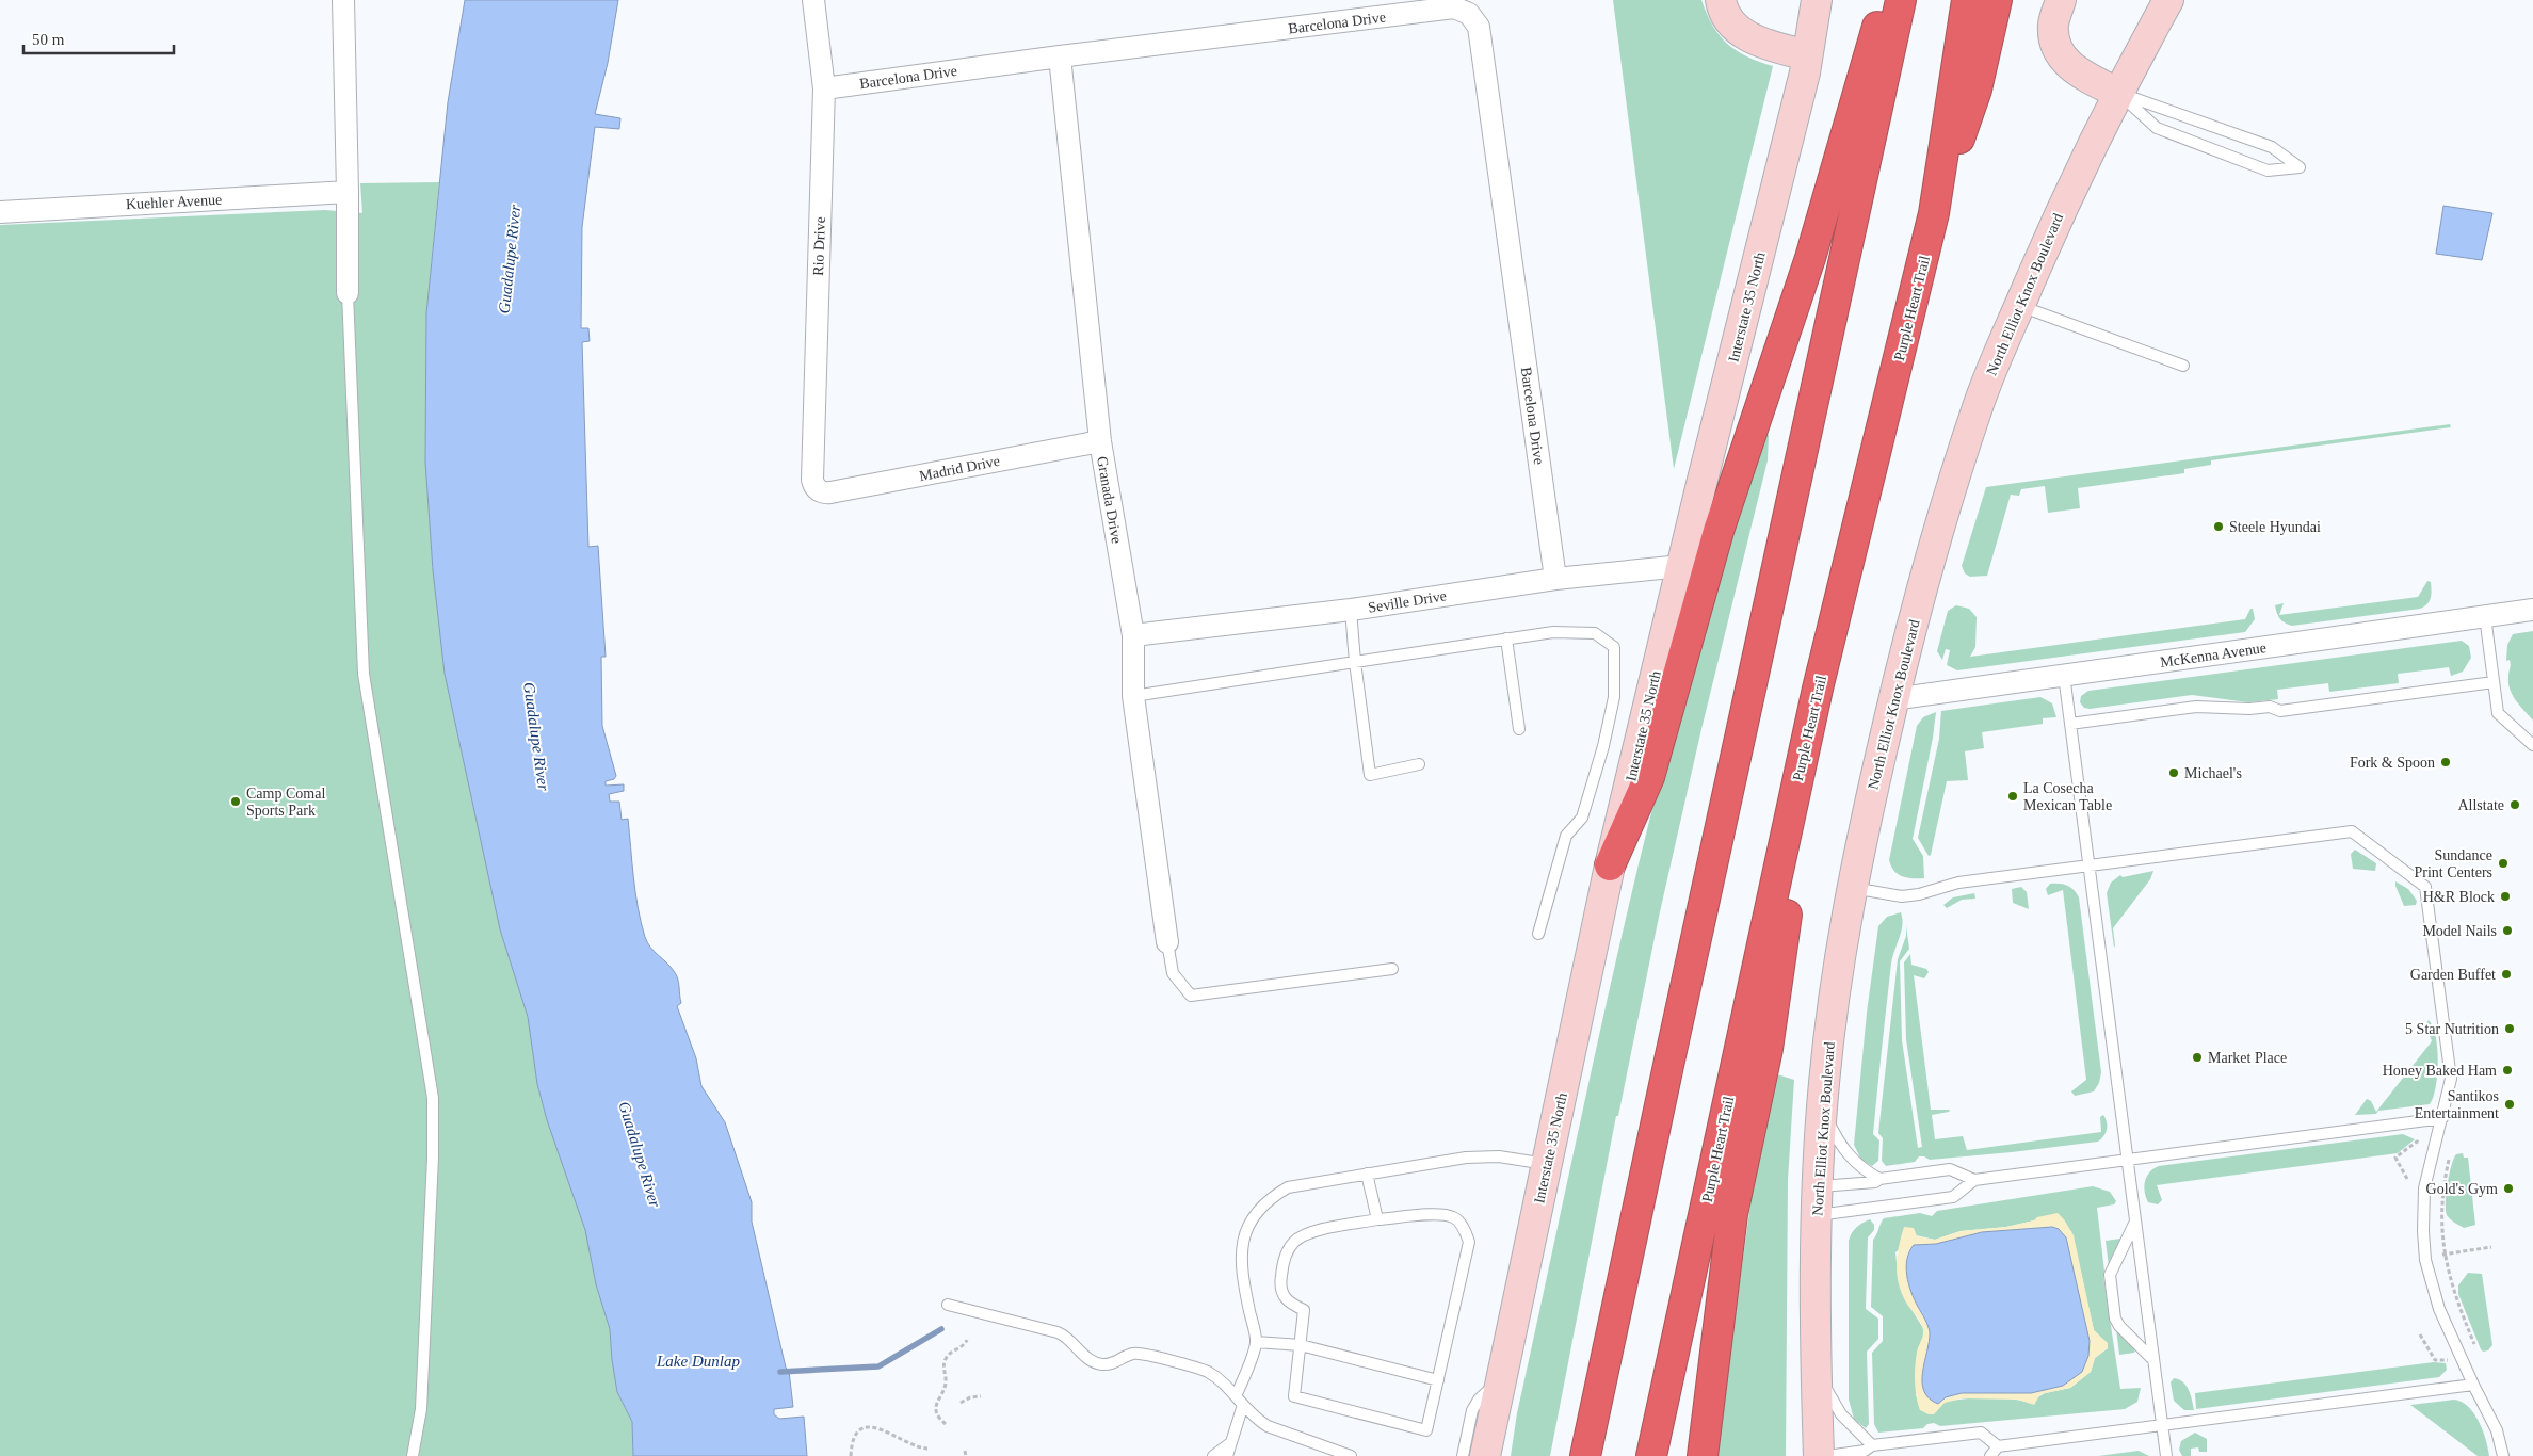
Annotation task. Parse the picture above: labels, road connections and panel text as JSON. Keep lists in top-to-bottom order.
{
  "streets": {
    "highway": ["Purple Heart Trail"],
    "main road": ["North Elliot Knox Boulevard", "Interstate 35 North"],
    "street": [
      "Barcelona Drive",
      "Kuehler Avenue",
      "Rio Drive",
      "Madrid Drive",
      "Granada Drive",
      "Seville Drive",
      "McKenna Avenue"
    ]
  },
  "crossings": [
    ["Barcelona Drive", "Rio Drive"],
    ["Barcelona Drive", "Granada Drive"],
    ["Barcelona Drive", "Seville Drive"],
    ["Rio Drive", "Madrid Drive"],
    ["North Elliot Knox Boulevard", "McKenna Avenue"],
    ["Interstate 35 North", "Seville Drive"],
    ["Madrid Drive", "Granada Drive"],
    ["Granada Drive", "Seville Drive"]
  ],
  "water": ["Guadalupe River", "Lake Dunlap"],
  "places": [
    "Steele Hyundai",
    "Fork & Spoon",
    "Michael's",
    "La Cosecha Mexican Table",
    "Camp Comal Sports Park",
    "Allstate",
    "Sundance Print Centers",
    "H&R Block",
    "Model Nails",
    "Garden Buffet",
    "5 Star Nutrition",
    "Market Place",
    "Honey Baked Ham",
    "Santikos Entertainment",
    "Gold's Gym"
  ],
  "scale_bar": "50 m"
}
